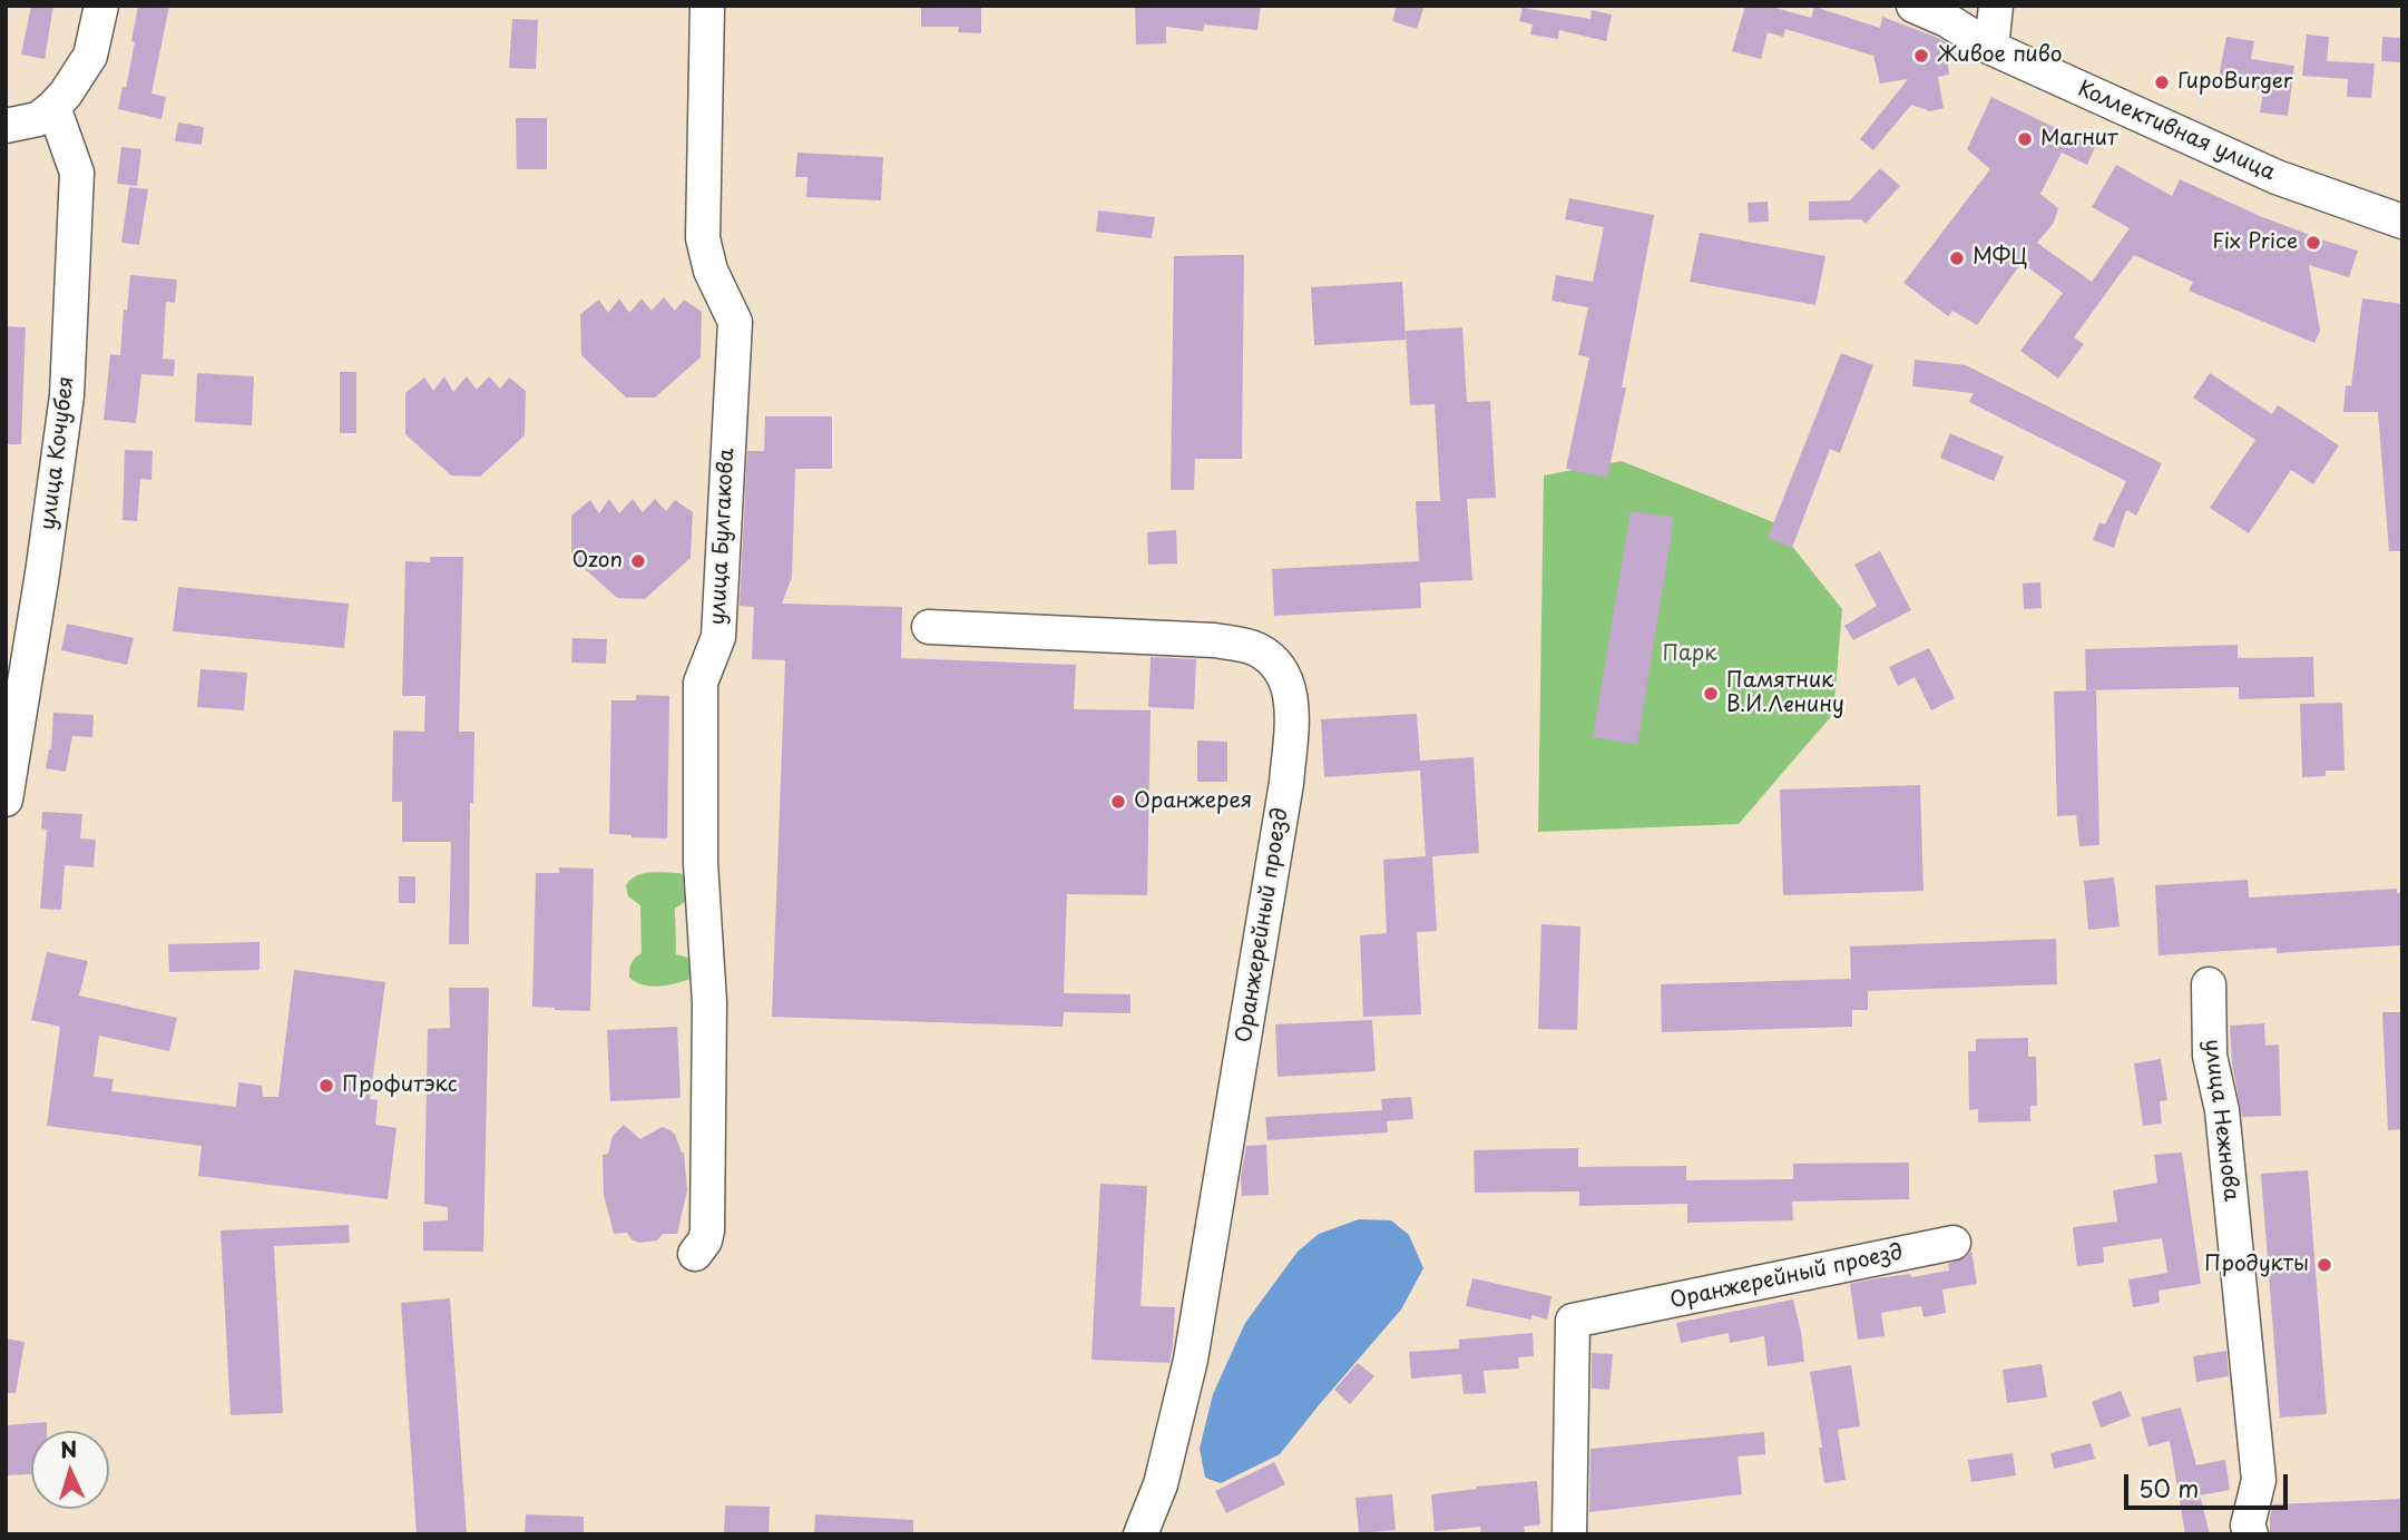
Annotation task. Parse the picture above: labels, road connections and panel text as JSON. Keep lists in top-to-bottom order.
{
  "streets": {
    "street": [
      "Коллективная улица",
      "улица Кочубея",
      "улица Булгакова",
      "Оранжерейный проезд",
      "улица Нежнова"
    ]
  },
  "parks": ["Парк"],
  "places": [
    "Живое пиво",
    "ГироBurger",
    "Магнит",
    "Fix Price",
    "МФЦ",
    "Ozon",
    "Памятник В.И.Ленину",
    "Оранжерея",
    "Профитэкс",
    "Продукты"
  ],
  "scale_bar": "50 m",
  "north": "top"
}
